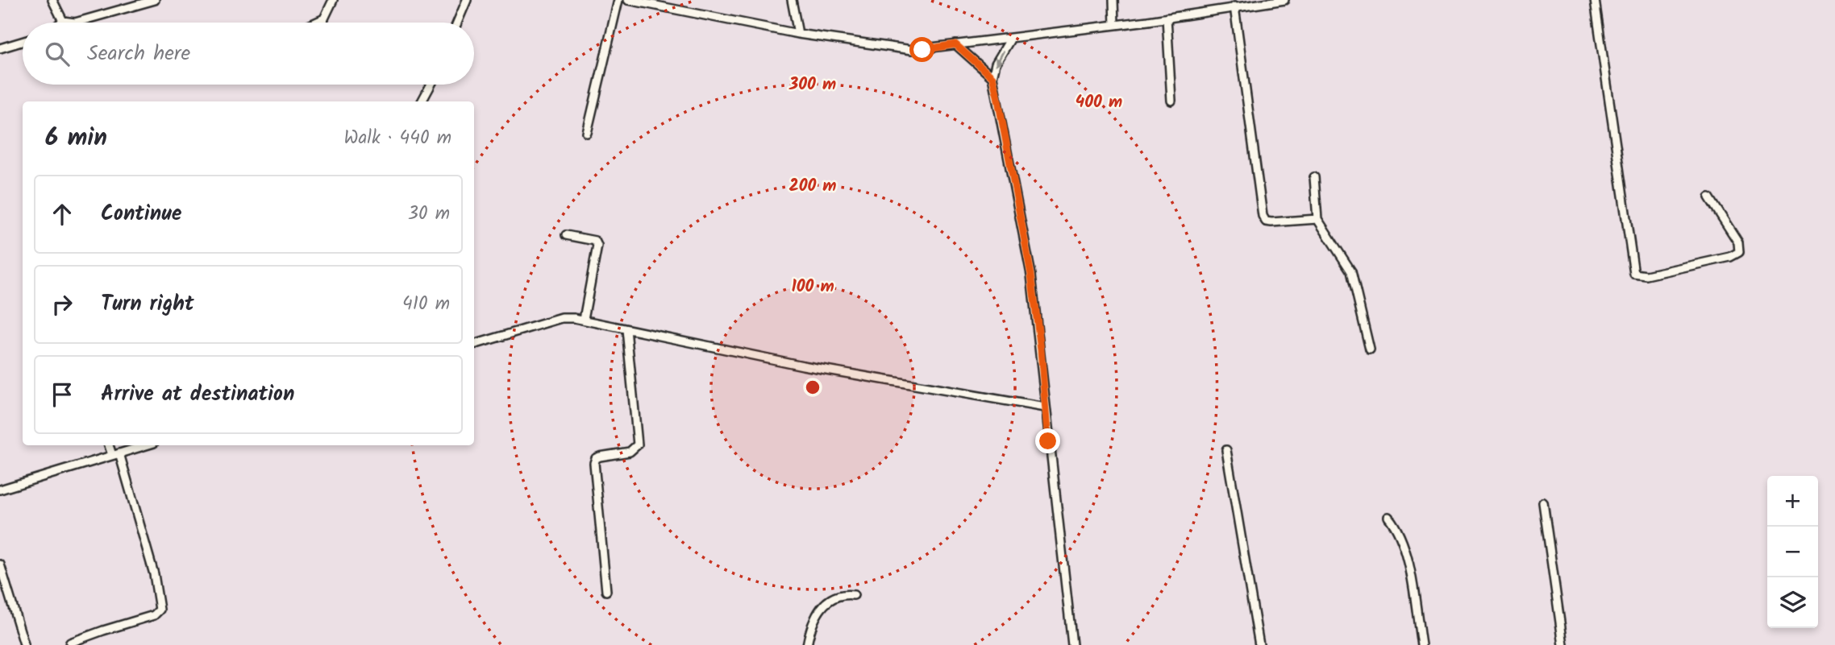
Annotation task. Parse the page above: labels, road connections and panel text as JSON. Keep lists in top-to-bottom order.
{
  "page": {
    "search": "Search here",
    "heading": ["6 min", "Walk · 440 m"],
    "list": [
      ["Continue", "30 m"],
      ["Turn right", "410 m"],
      "Arrive at destination"
    ],
    "map_buttons": ["+", "−"]
  },
  "rings": [
    "300 m",
    "400 m",
    "200 m",
    "100 m"
  ]
}
